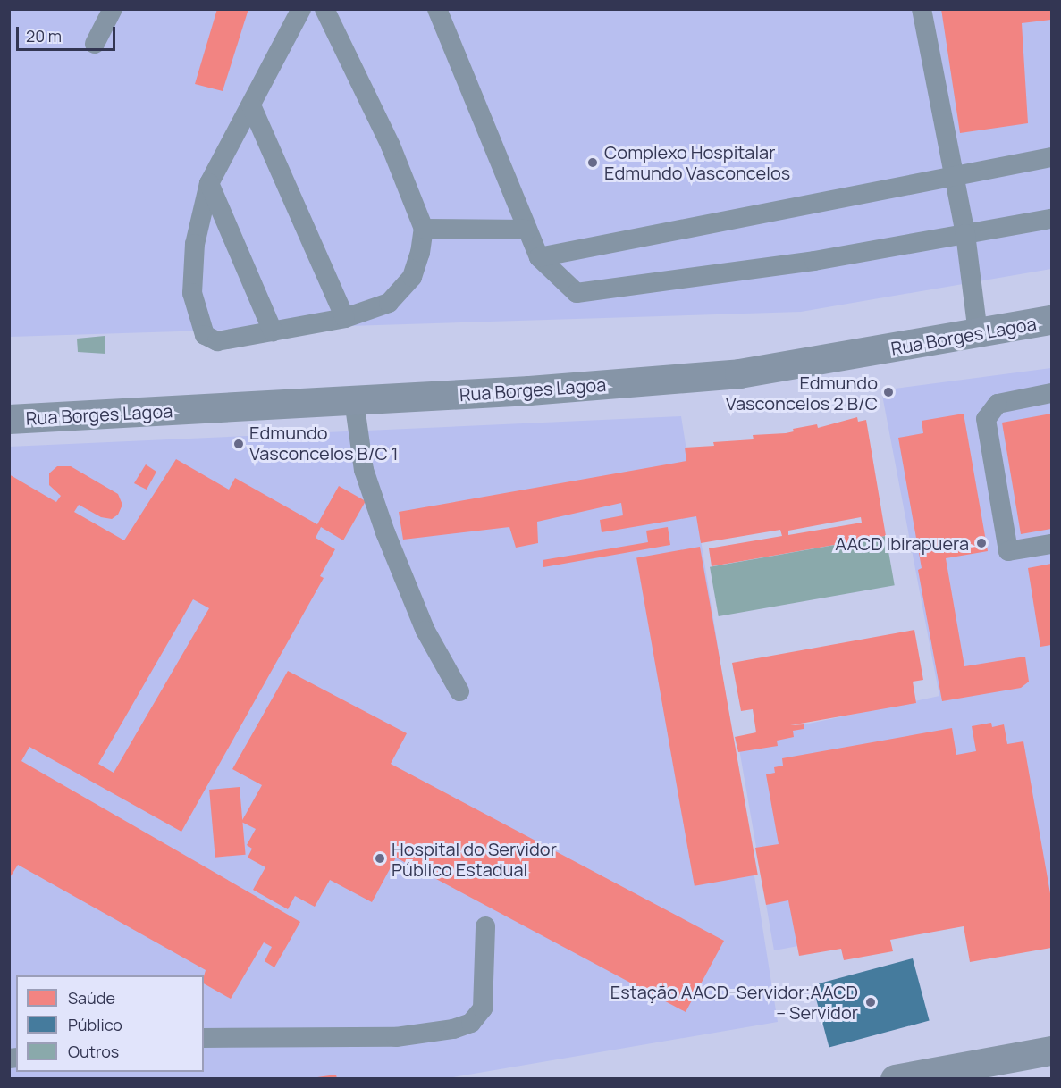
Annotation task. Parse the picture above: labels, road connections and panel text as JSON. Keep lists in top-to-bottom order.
{
  "streets": {
    "street": ["Rua Borges Lagoa"]
  },
  "places": [
    "Complexo Hospitalar Edmundo Vasconcelos",
    "Edmundo Vasconcelos 2 B/C",
    "Edmundo Vasconcelos B/C 1",
    "AACD Ibirapuera",
    "Hospital do Servidor Público Estadual",
    "Estação AACD-Servidor;AACD – Servidor"
  ],
  "legend": ["Saúde", "Público", "Outros"],
  "scale_bar": "20 m"
}
